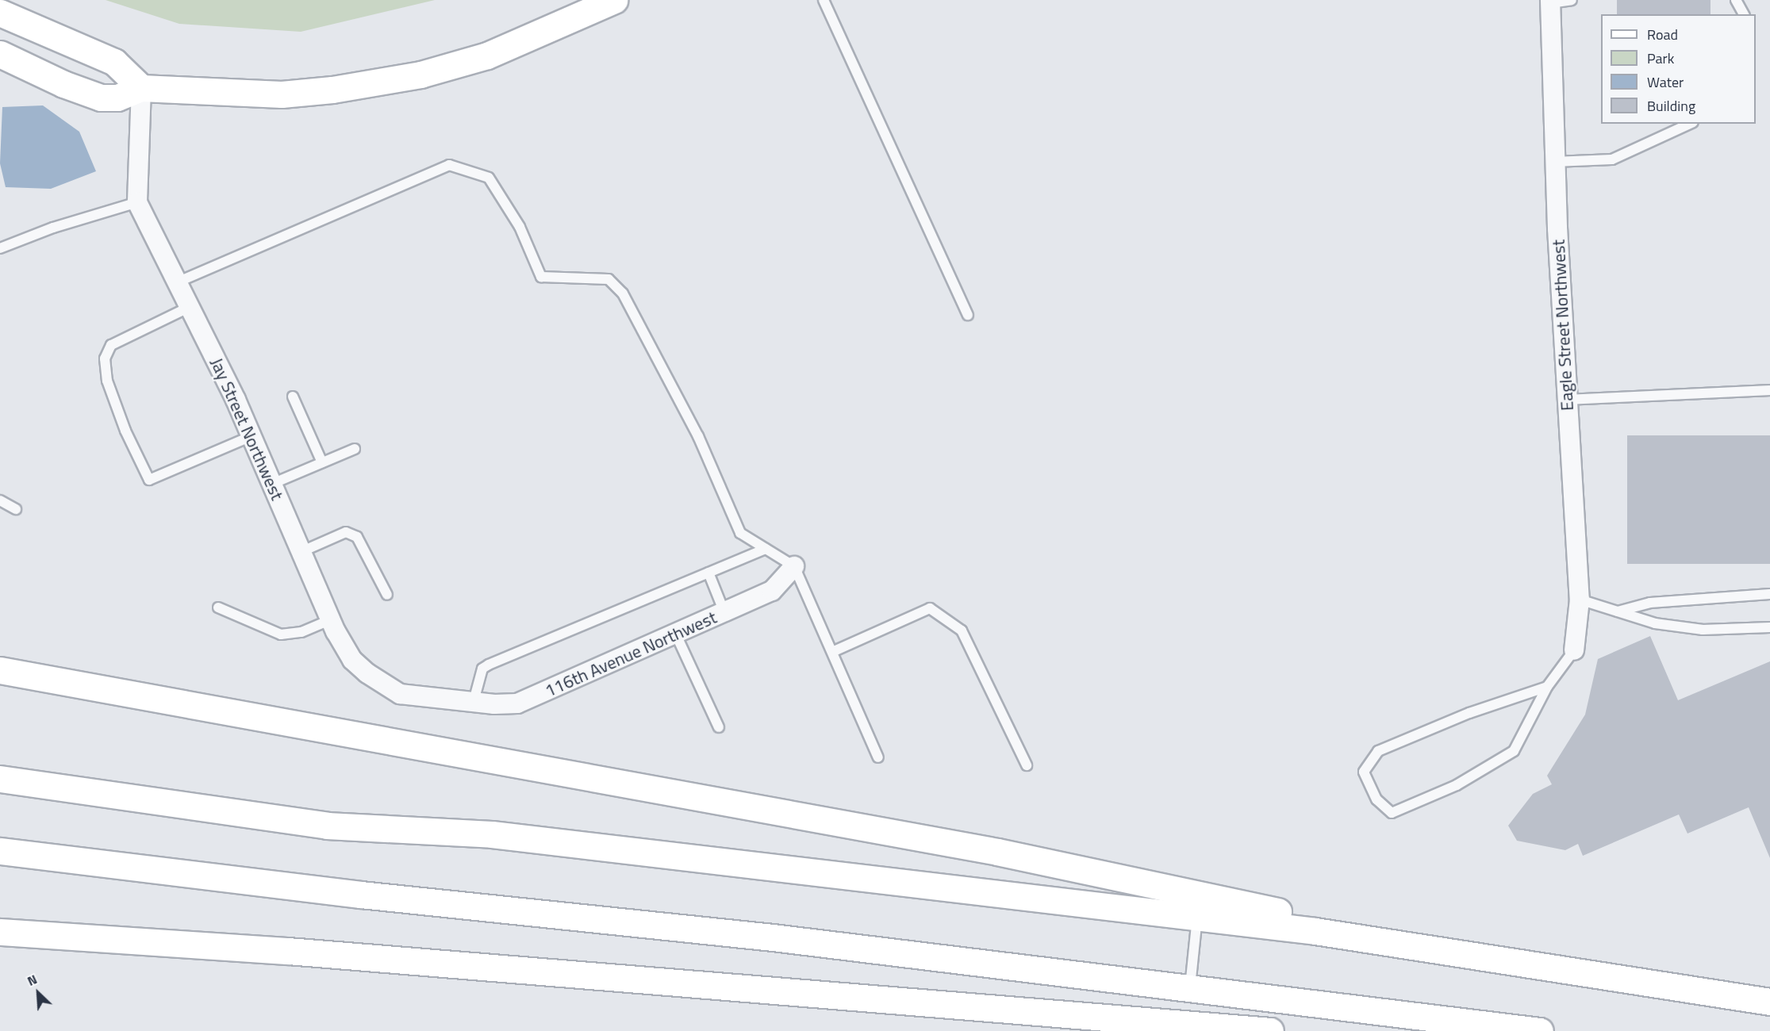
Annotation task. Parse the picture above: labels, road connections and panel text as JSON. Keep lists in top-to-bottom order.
{
  "streets": {
    "street": ["Eagle Street Northwest", "Jay Street Northwest", "116th Avenue Northwest"]
  },
  "crossings": [
    ["Jay Street Northwest", "116th Avenue Northwest"]
  ],
  "legend": [
    "Road",
    "Park",
    "Water",
    "Building"
  ],
  "north": "top left"
}
